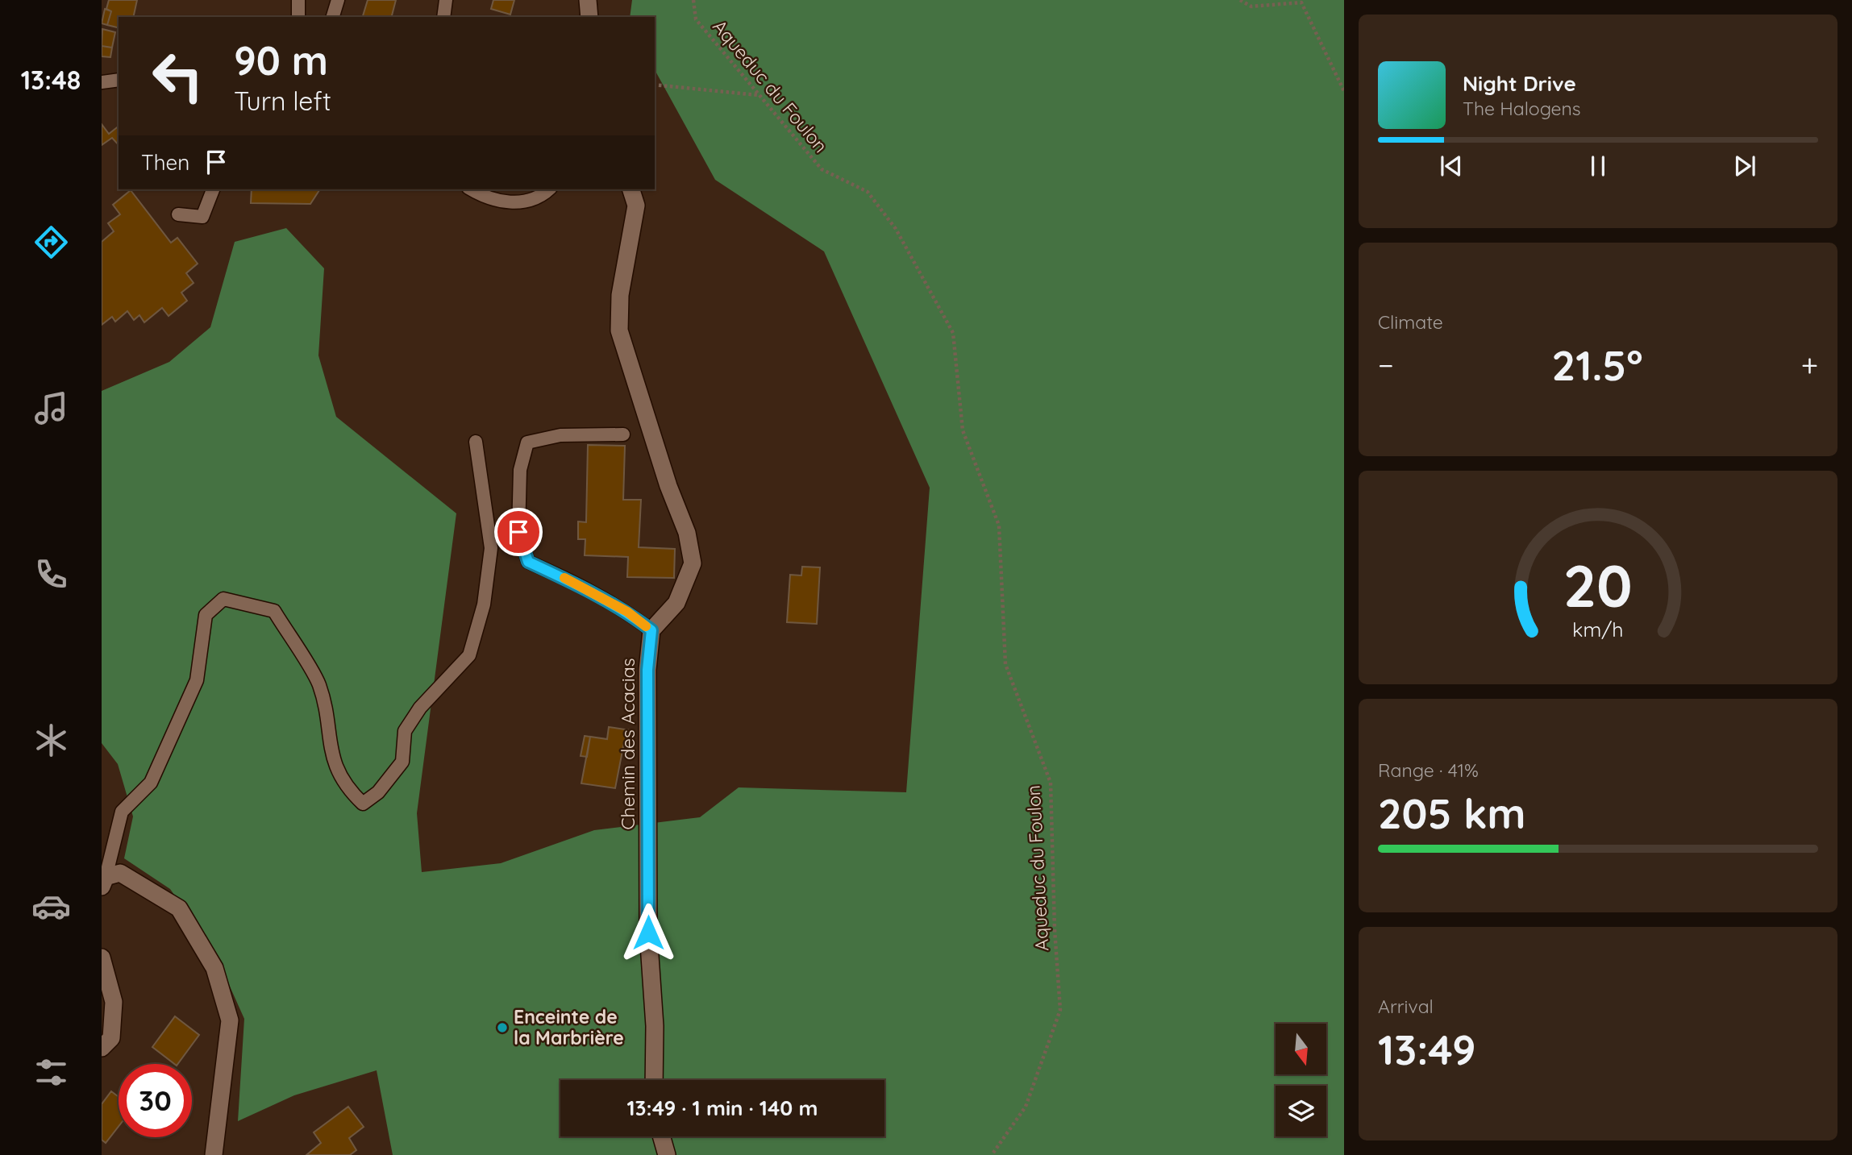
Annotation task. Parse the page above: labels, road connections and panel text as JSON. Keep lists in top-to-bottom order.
{
  "streets": {
    "street": ["Chemin des Acacias"],
    "path": ["Aqueduc du Foulon"]
  },
  "places": ["Enceinte de la Marbrière"],
  "north": "bottom",
  "page": {
    "tabs": "13:48",
    "turn": ["90 m", "Turn left"],
    "song": ["Night Drive", "The Halogens"],
    "then": "Then",
    "tile": [
      "Climate",
      ["Range · 41%", "205 km"],
      ["Arrival", "13:49"]
    ],
    "heat": ["−", "21.5°", "+"],
    "limit": "30",
    "trip": "13:49 · 1 min · 140 m",
    "gauge": ["20", "km/h"]
  }
}
